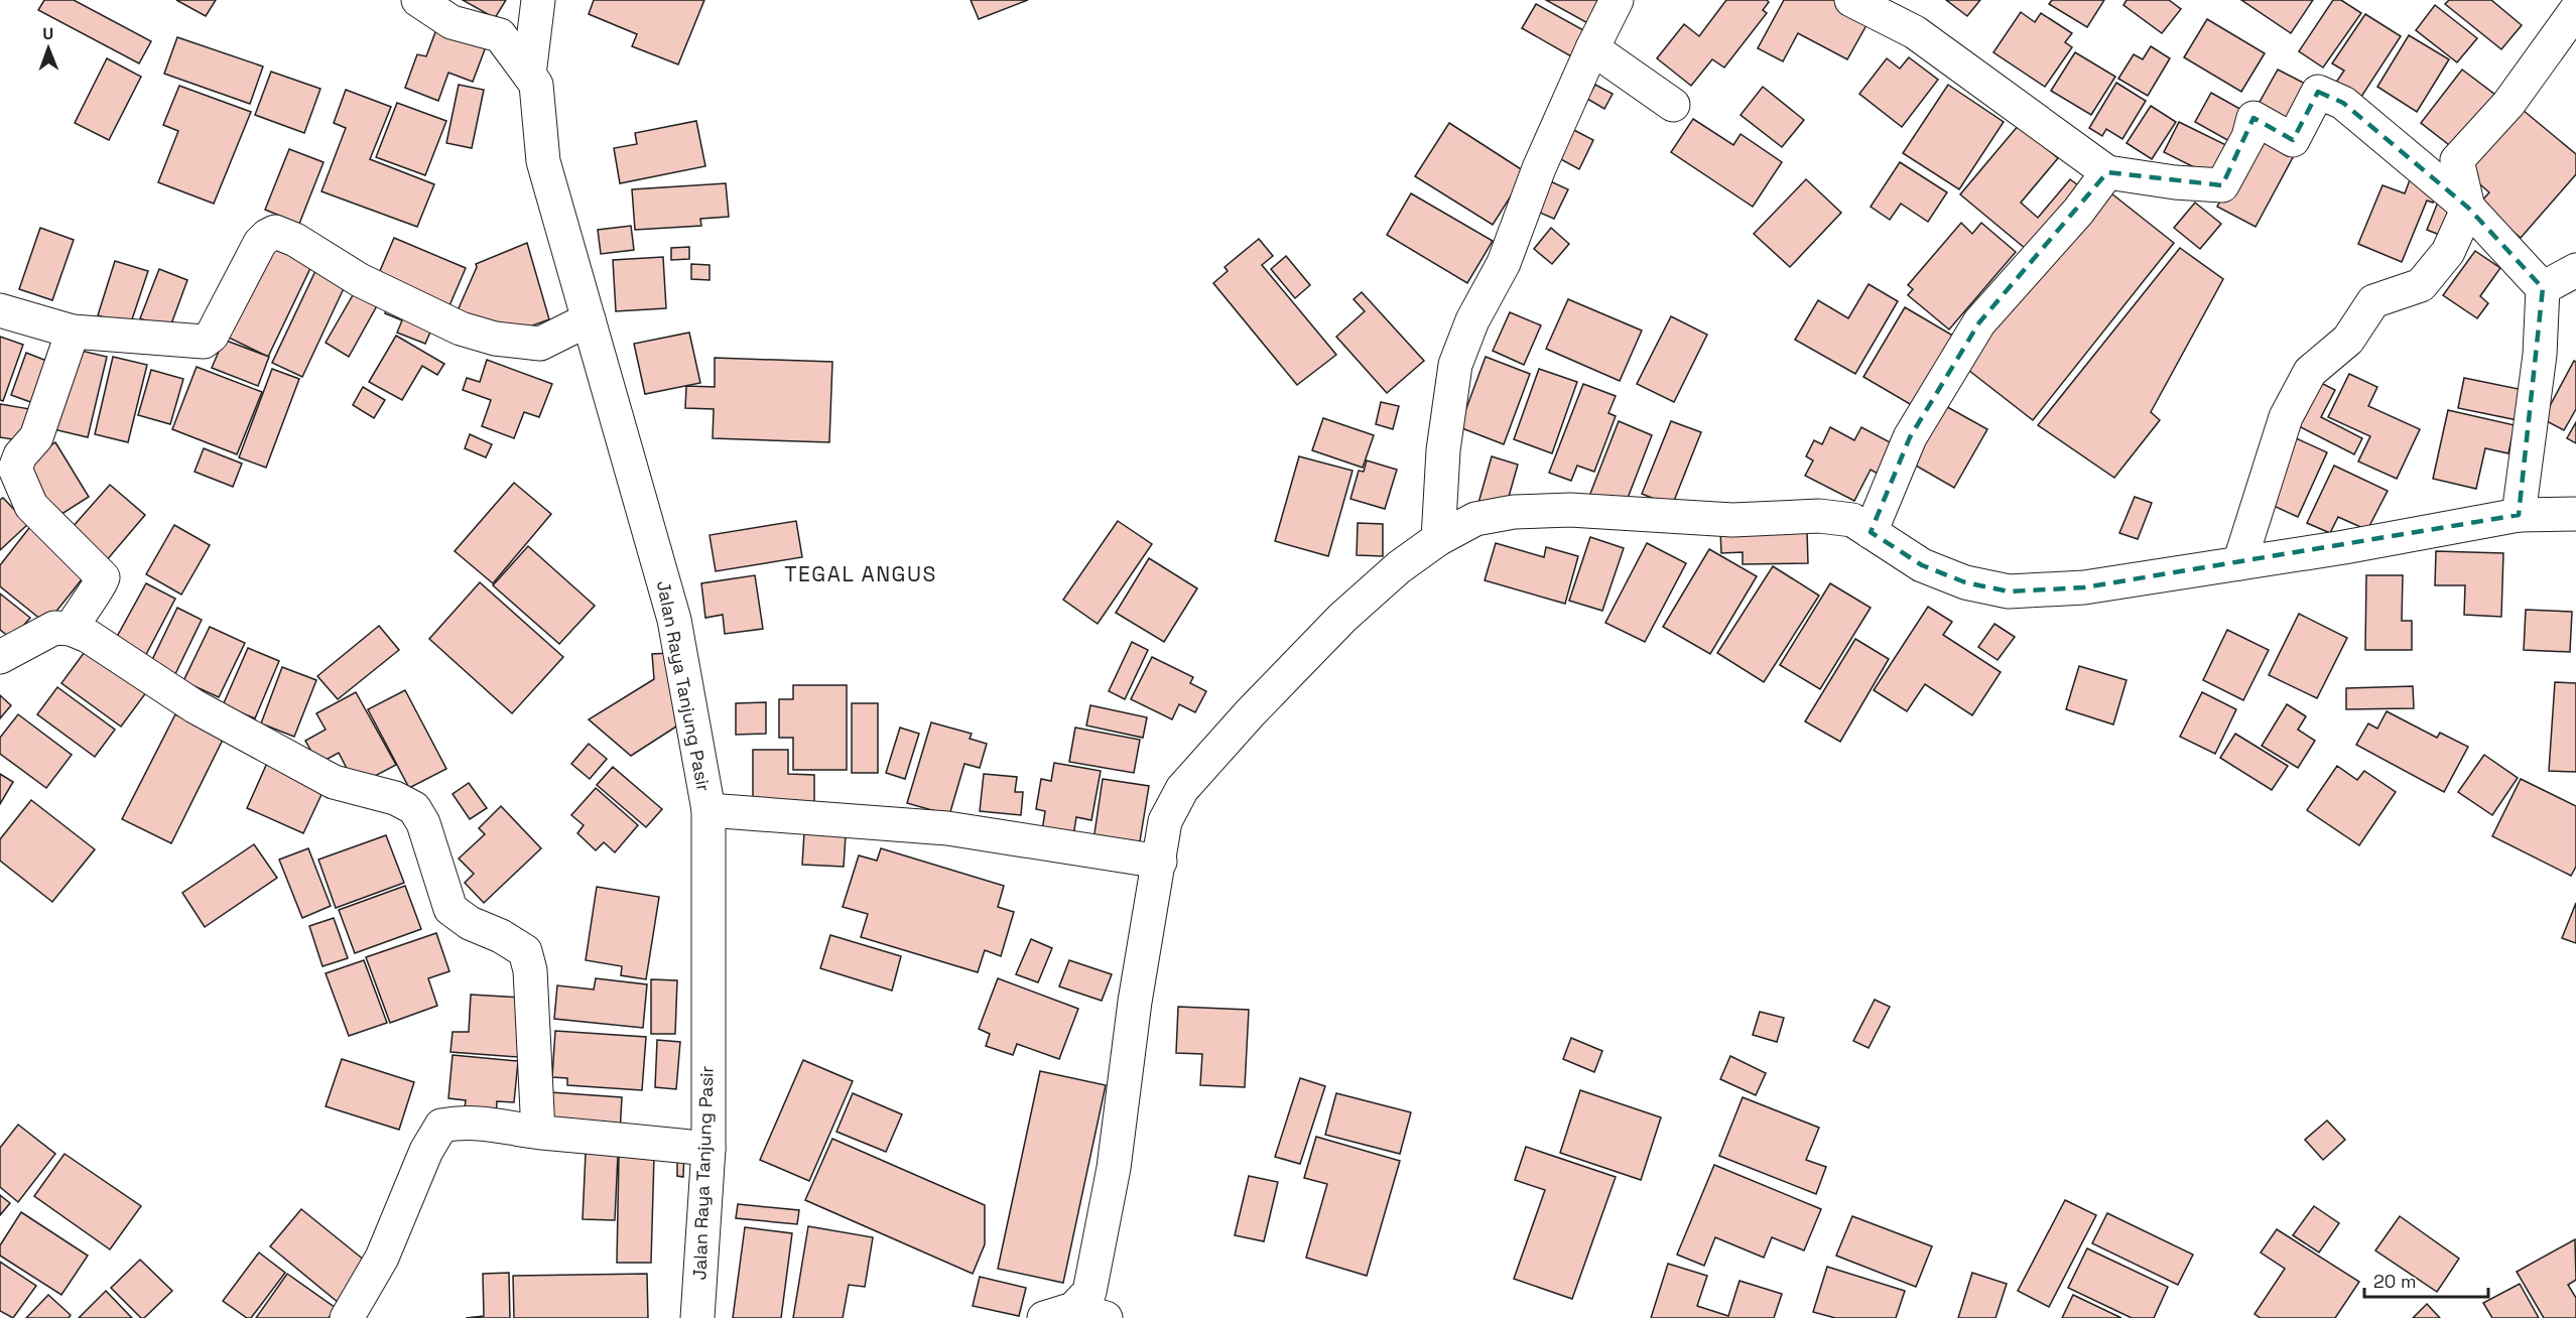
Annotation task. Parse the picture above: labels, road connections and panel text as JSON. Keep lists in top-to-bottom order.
{
  "streets": {
    "street": ["Jalan Raya Tanjung Pasir"]
  },
  "districts": ["TEGAL ANGUS"],
  "scale_bar": "20 m",
  "north": "top"
}
